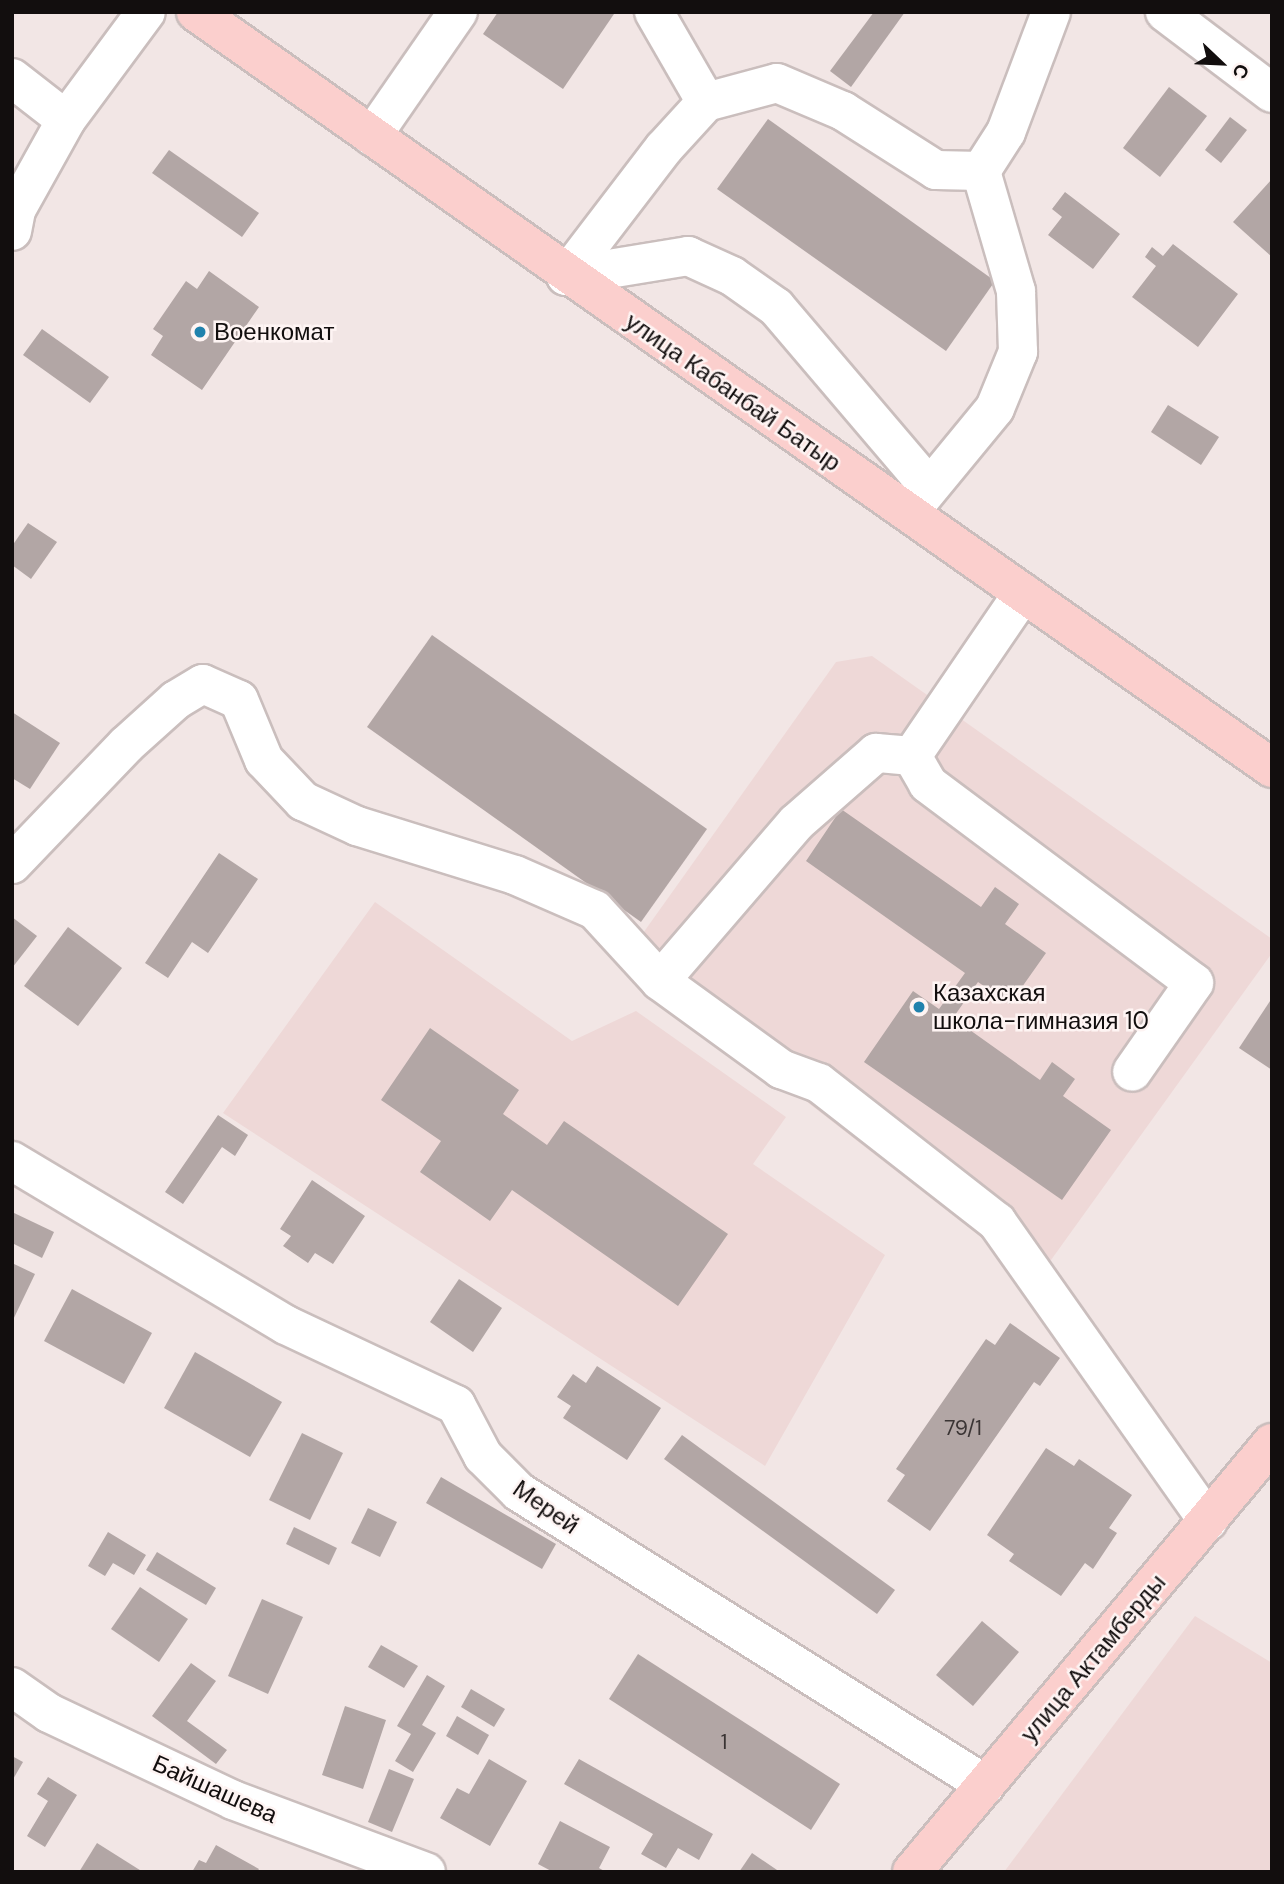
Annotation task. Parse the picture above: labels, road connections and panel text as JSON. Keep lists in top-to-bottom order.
{
  "streets": {
    "main road": ["улица Кабанбай Батыр", "улица Актамберды"],
    "street": ["Мерей", "Байшашева"]
  },
  "crossings": [
    ["Мерей", "улица Актамберды"]
  ],
  "places": ["Военкомат", "Казахская школа-гимназия 10"],
  "house_numbers": ["79/1", "1"],
  "north": "bottom right"
}
